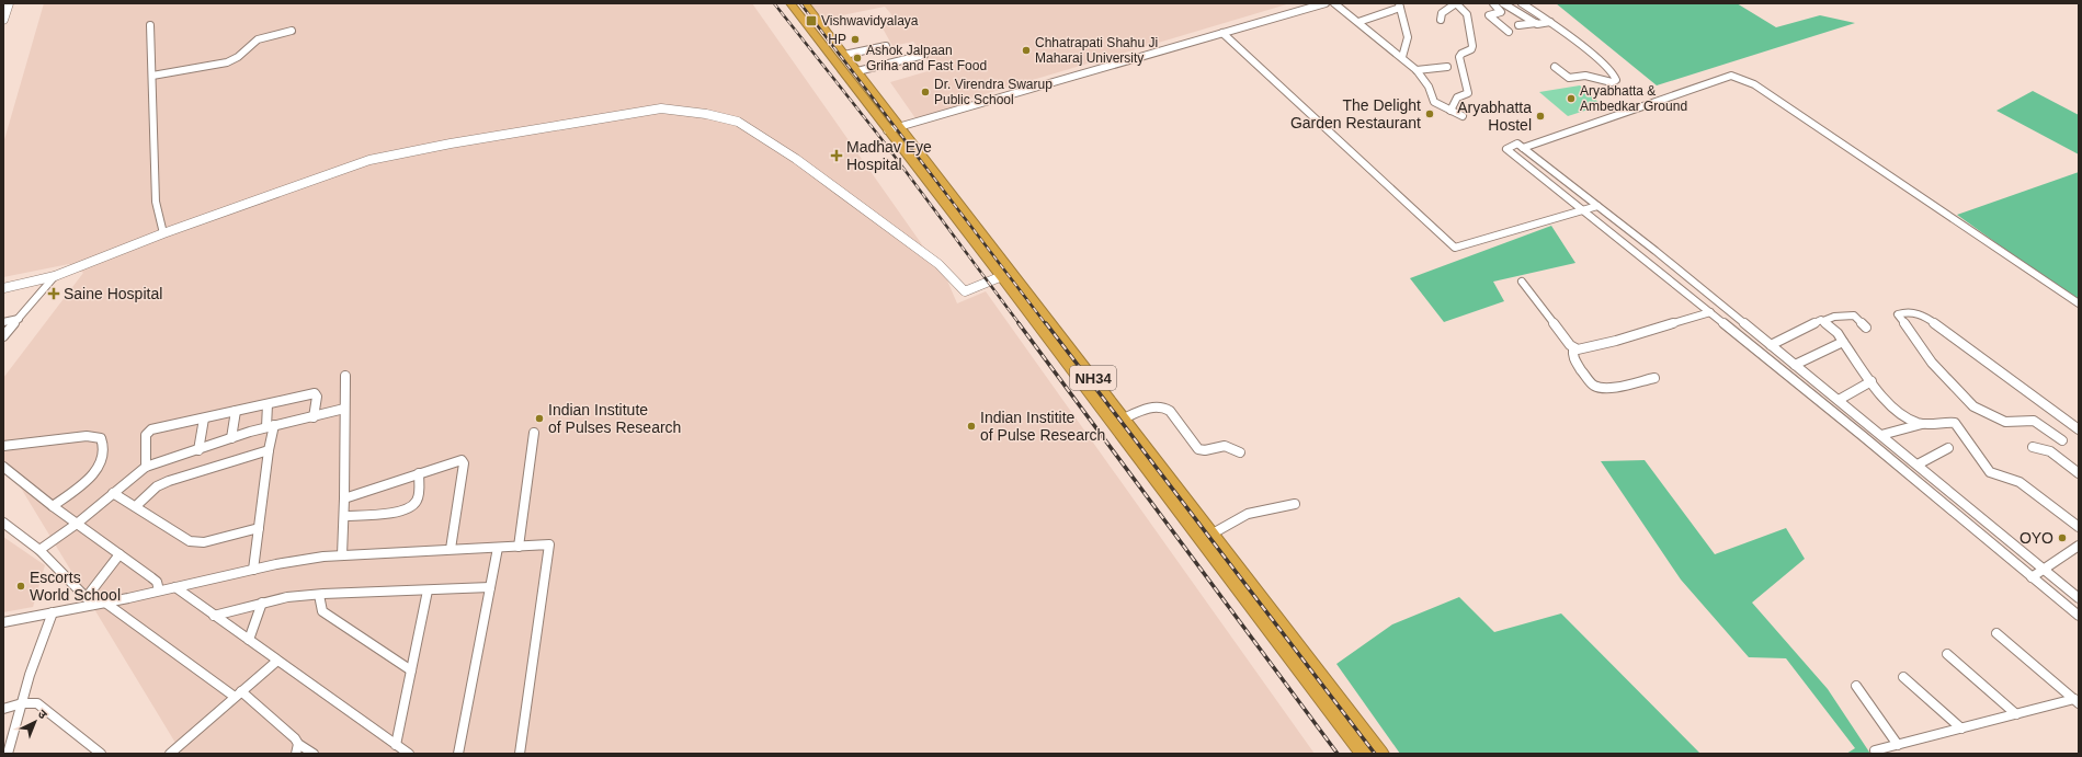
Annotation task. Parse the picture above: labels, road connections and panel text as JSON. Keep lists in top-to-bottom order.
{
  "streets": {
    "highway": ["NH34"]
  },
  "places": {
    "transit": ["Vishwavidyalaya"],
    "other": [
      "HP",
      "Chhatrapati Shahu Ji Maharaj University",
      "Ashok Jalpaan Griha and Fast Food",
      "Dr. Virendra Swarup Public School",
      "Aryabhatta & Ambedkar Ground",
      "The Delight Garden Restaurant",
      "Aryabhatta Hostel",
      "Indian Institute of Pulses Research",
      "Indian Institite of Pulse Research",
      "OYO",
      "Escorts World School"
    ],
    "health": ["Madhav Eye Hospital", "Saine Hospital"]
  },
  "north": "top right"
}
